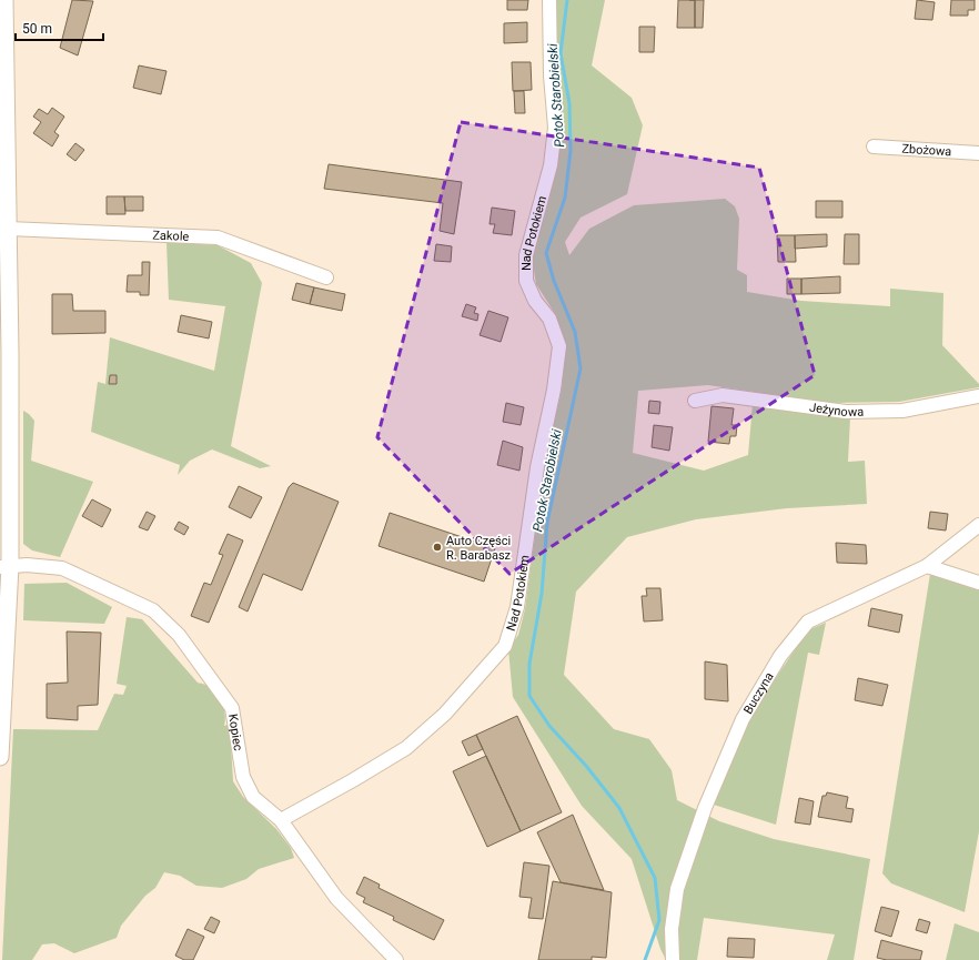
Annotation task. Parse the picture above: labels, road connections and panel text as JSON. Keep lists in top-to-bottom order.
{
  "streets": {
    "street": [
      "Zbożowa",
      "Nad Potokiem",
      "Zakole",
      "Jeżynowa",
      "Buczyna",
      "Kopiec"
    ]
  },
  "crossings": [
    ["Nad Potokiem", "Kopiec"]
  ],
  "water": ["Potok Starobielski"],
  "places": ["Auto Części R. Barabasz"],
  "scale_bar": "50 m"
}
